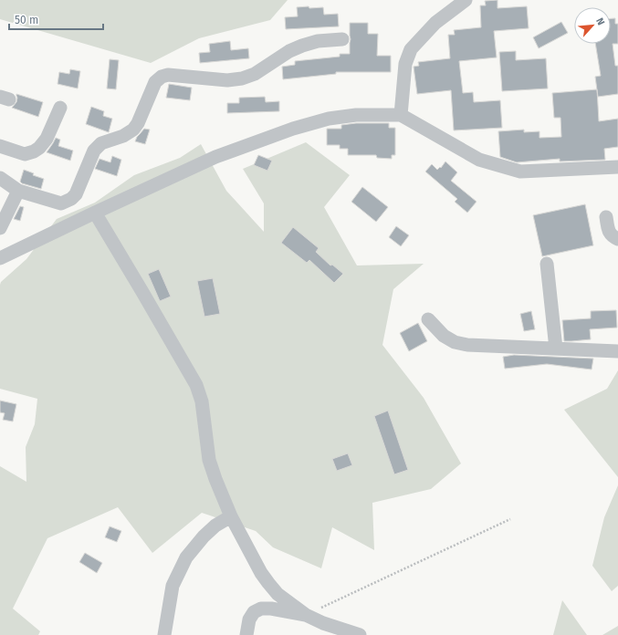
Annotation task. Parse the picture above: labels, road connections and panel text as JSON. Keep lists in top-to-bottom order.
{
  "scale_bar": "50 m",
  "north": "top right"
}
